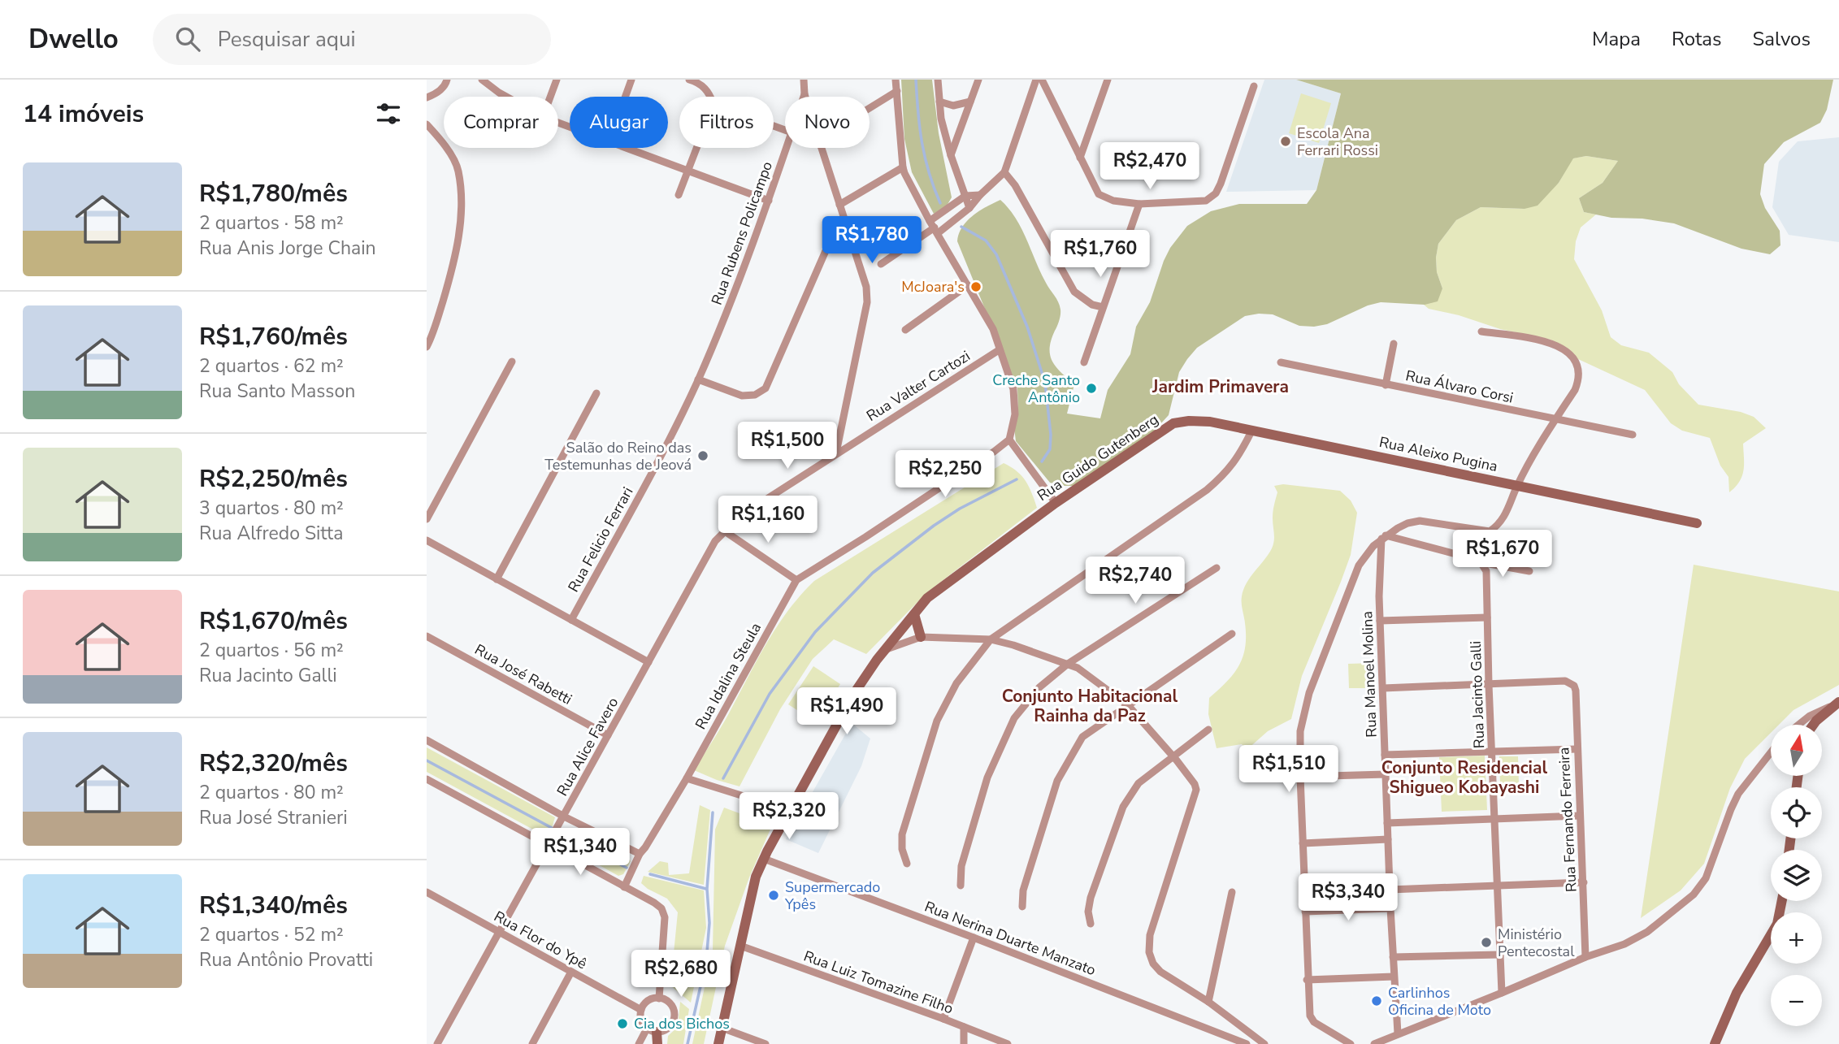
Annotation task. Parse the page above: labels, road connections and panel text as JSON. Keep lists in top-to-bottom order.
{
  "streets": {
    "street": [
      "Rua Rubens Policampo",
      "Rua Valter Cartozi",
      "Rua Álvaro Corsi",
      "Rua Aleixo Pugina",
      "Rua Guido Gutenberg",
      "Rua Felicio Ferrari",
      "Rua José Rabetti",
      "Rua Manoel Molina",
      "Rua Idalina Steula",
      "Rua Jacinto Galli",
      "Rua Alice Favero",
      "Rua Fernando Ferreira",
      "Rua Nerina Duarte Manzato",
      "Rua Flor do Ypê",
      "Rua Luiz Tomazine Filho"
    ]
  },
  "crossings": [
    ["Rua Rubens Policampo", "Rua Felicio Ferrari"],
    ["Rua Valter Cartozi", "Rua Alice Favero"],
    ["Rua Aleixo Pugina", "Rua Guido Gutenberg"],
    ["Rua Guido Gutenberg", "Rua Nerina Duarte Manzato"],
    ["Rua Guido Gutenberg", "Rua Luiz Tomazine Filho"],
    ["Rua José Rabetti", "Rua Alice Favero"],
    ["Rua Jacinto Galli", "Rua Fernando Ferreira"],
    ["Rua Alice Favero", "Rua Flor do Ypê"]
  ],
  "districts": ["Jardim Primavera", "Conjunto Habitacional Rainha da Paz", "Conjunto Residencial Shigueo Kobayashi"],
  "places": [
    "Escola Ana Ferrari Rossi",
    "McJoara's",
    "Creche Santo Antônio",
    "Salão do Reino das Testemunhas de Jeová",
    "Supermercado Ypês",
    "Ministério Pentecostal",
    "Carlinhos Oficina de Moto",
    "Cia dos Bichos"
  ],
  "north": "top",
  "page": {
    "header": "Dwello",
    "search": "Pesquisar aqui",
    "nav": ["Mapa", "Rotas", "Salvos"],
    "heading": "14 imóveis",
    "chip": [
      "Comprar",
      "Alugar",
      "Filtros",
      "Novo"
    ],
    "price": [
      "R$2,470",
      "R$1,780",
      "R$1,760",
      "R$1,500",
      "R$2,250",
      "R$1,160",
      "R$1,670",
      "R$2,740",
      "R$1,490",
      "R$1,510",
      "R$2,320",
      "R$1,340",
      "R$3,340",
      "R$2,680"
    ],
    "list": [
      {
        "name": "R$1,780/mês",
        "note": "2 quartos · 58 m² · Rua Anis Jorge Chain"
      },
      {
        "name": "R$1,760/mês",
        "note": "2 quartos · 62 m² · Rua Santo Masson"
      },
      {
        "name": "R$2,250/mês",
        "note": "3 quartos · 80 m² · Rua Alfredo Sitta"
      },
      {
        "name": "R$1,670/mês",
        "note": "2 quartos · 56 m² · Rua Jacinto Galli"
      },
      {
        "name": "R$2,320/mês",
        "note": "2 quartos · 80 m² · Rua José Stranieri"
      },
      {
        "name": "R$1,340/mês",
        "note": "2 quartos · 52 m² · Rua Antônio Provatti"
      }
    ],
    "map_buttons": ["+", "−"]
  }
}
